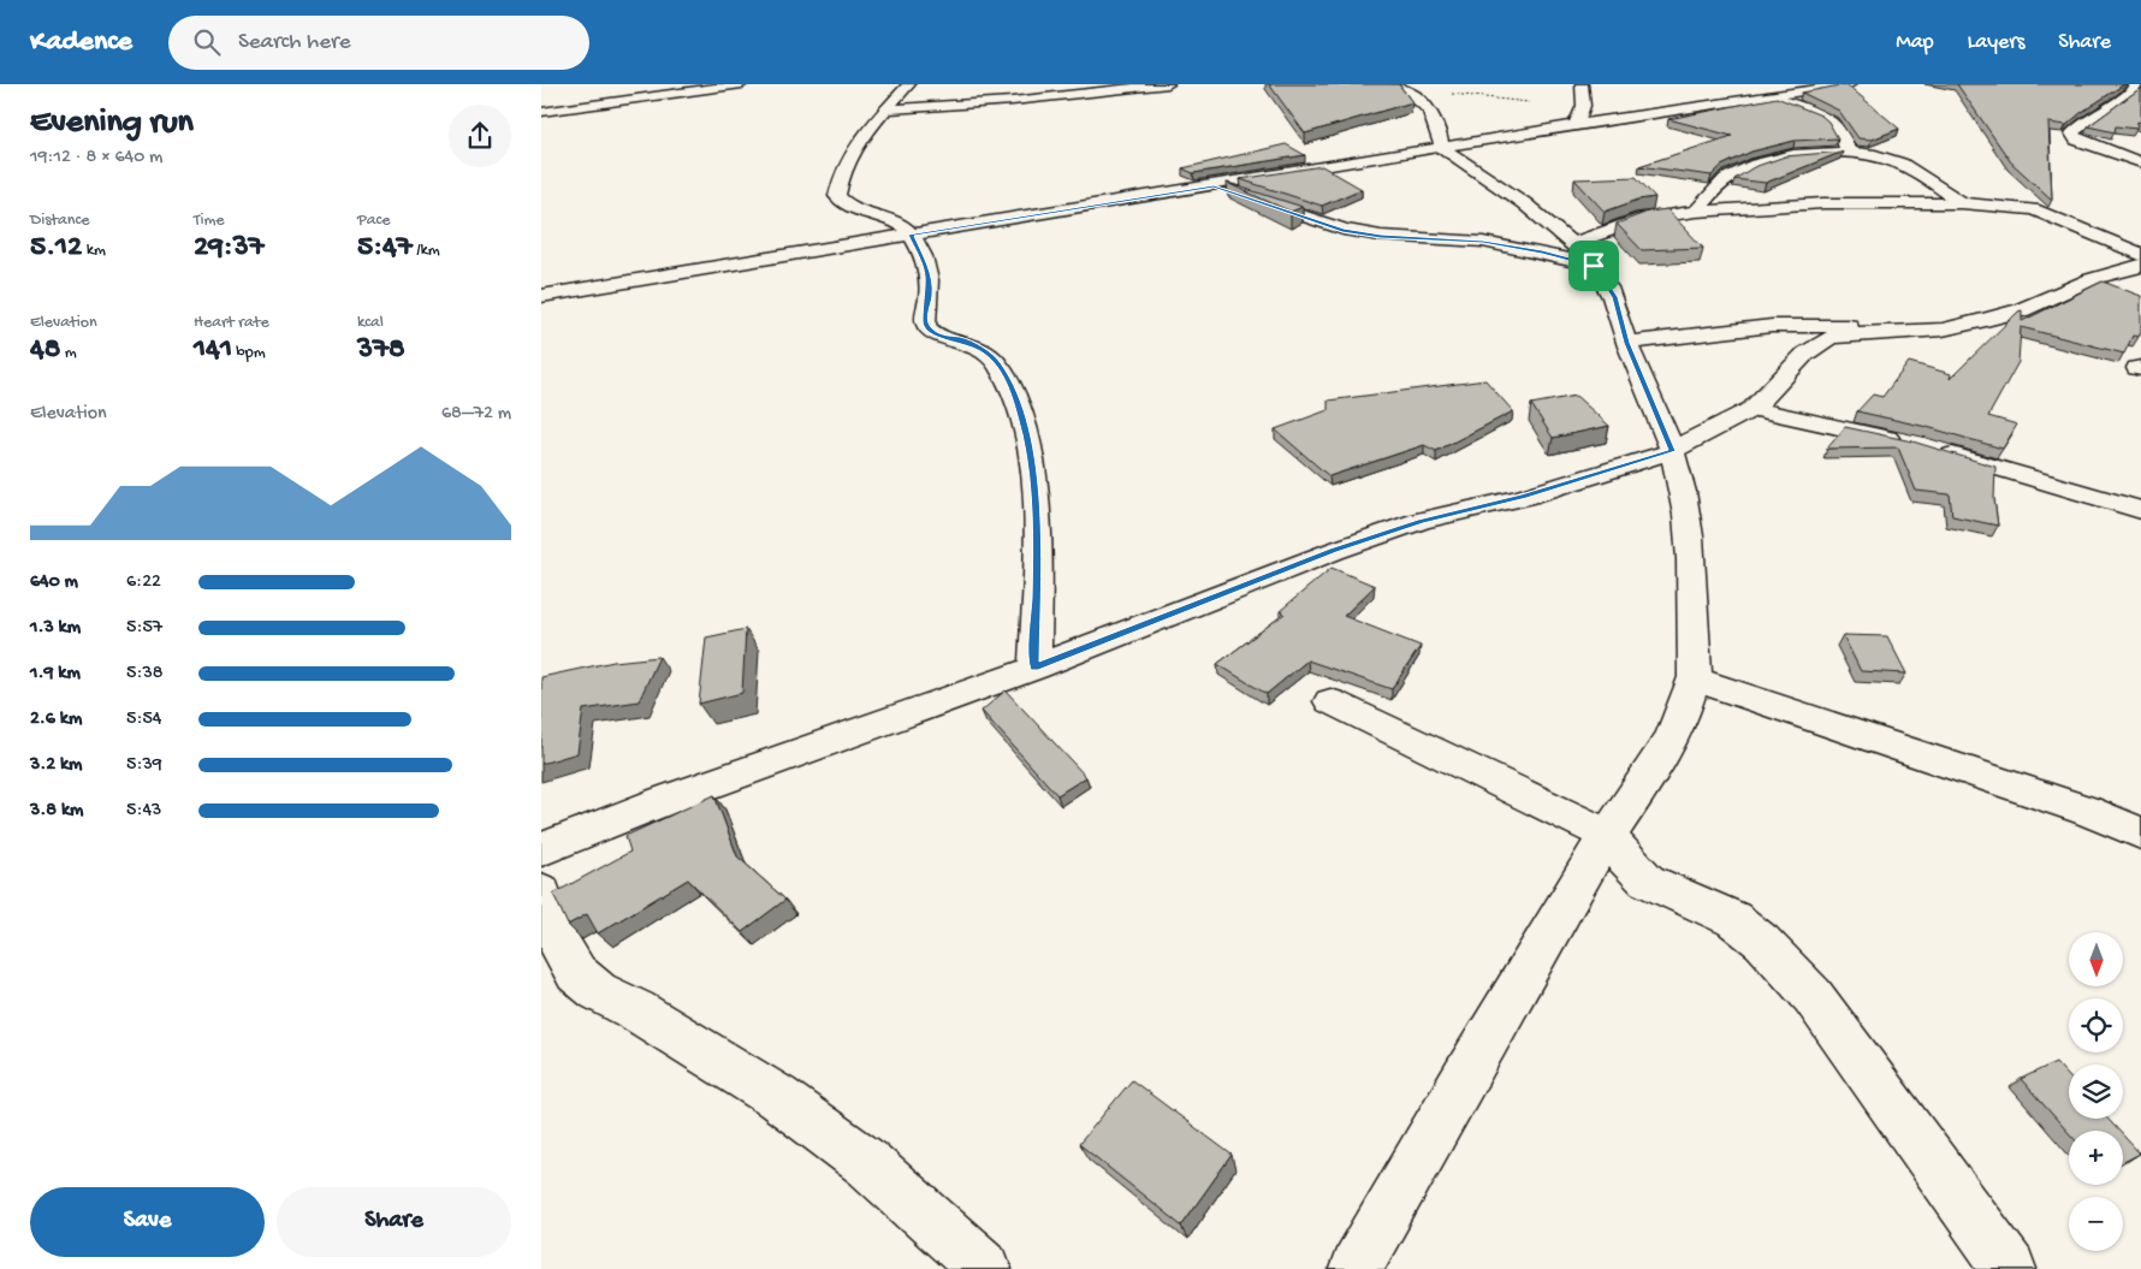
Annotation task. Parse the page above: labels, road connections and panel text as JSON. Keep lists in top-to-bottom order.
{
  "north": "bottom",
  "page": {
    "header": "Kadence",
    "search": "Search here",
    "nav": ["Map", "Layers", "Share"],
    "heading": ["Evening run", "19:12 · 8 × 640 m"],
    "stats": [
      ["Distance", "5.12 km"],
      ["Time", "29:37"],
      ["Pace", "5:47 /km"],
      ["Elevation", "48 m"],
      ["Heart rate", "141 bpm"],
      ["kcal", "378"]
    ],
    "chart": ["Elevation", "68–72 m"],
    "list": [
      {
        "name": "640 m",
        "note": "6:22"
      },
      {
        "name": "1.3 km",
        "note": "5:57"
      },
      {
        "name": "1.9 km",
        "note": "5:38"
      },
      {
        "name": "2.6 km",
        "note": "5:54"
      },
      {
        "name": "3.2 km",
        "note": "5:39"
      },
      {
        "name": "3.8 km",
        "note": "5:43"
      }
    ],
    "map_buttons": ["+", "−"],
    "buttons": ["Save", "Share"]
  }
}
